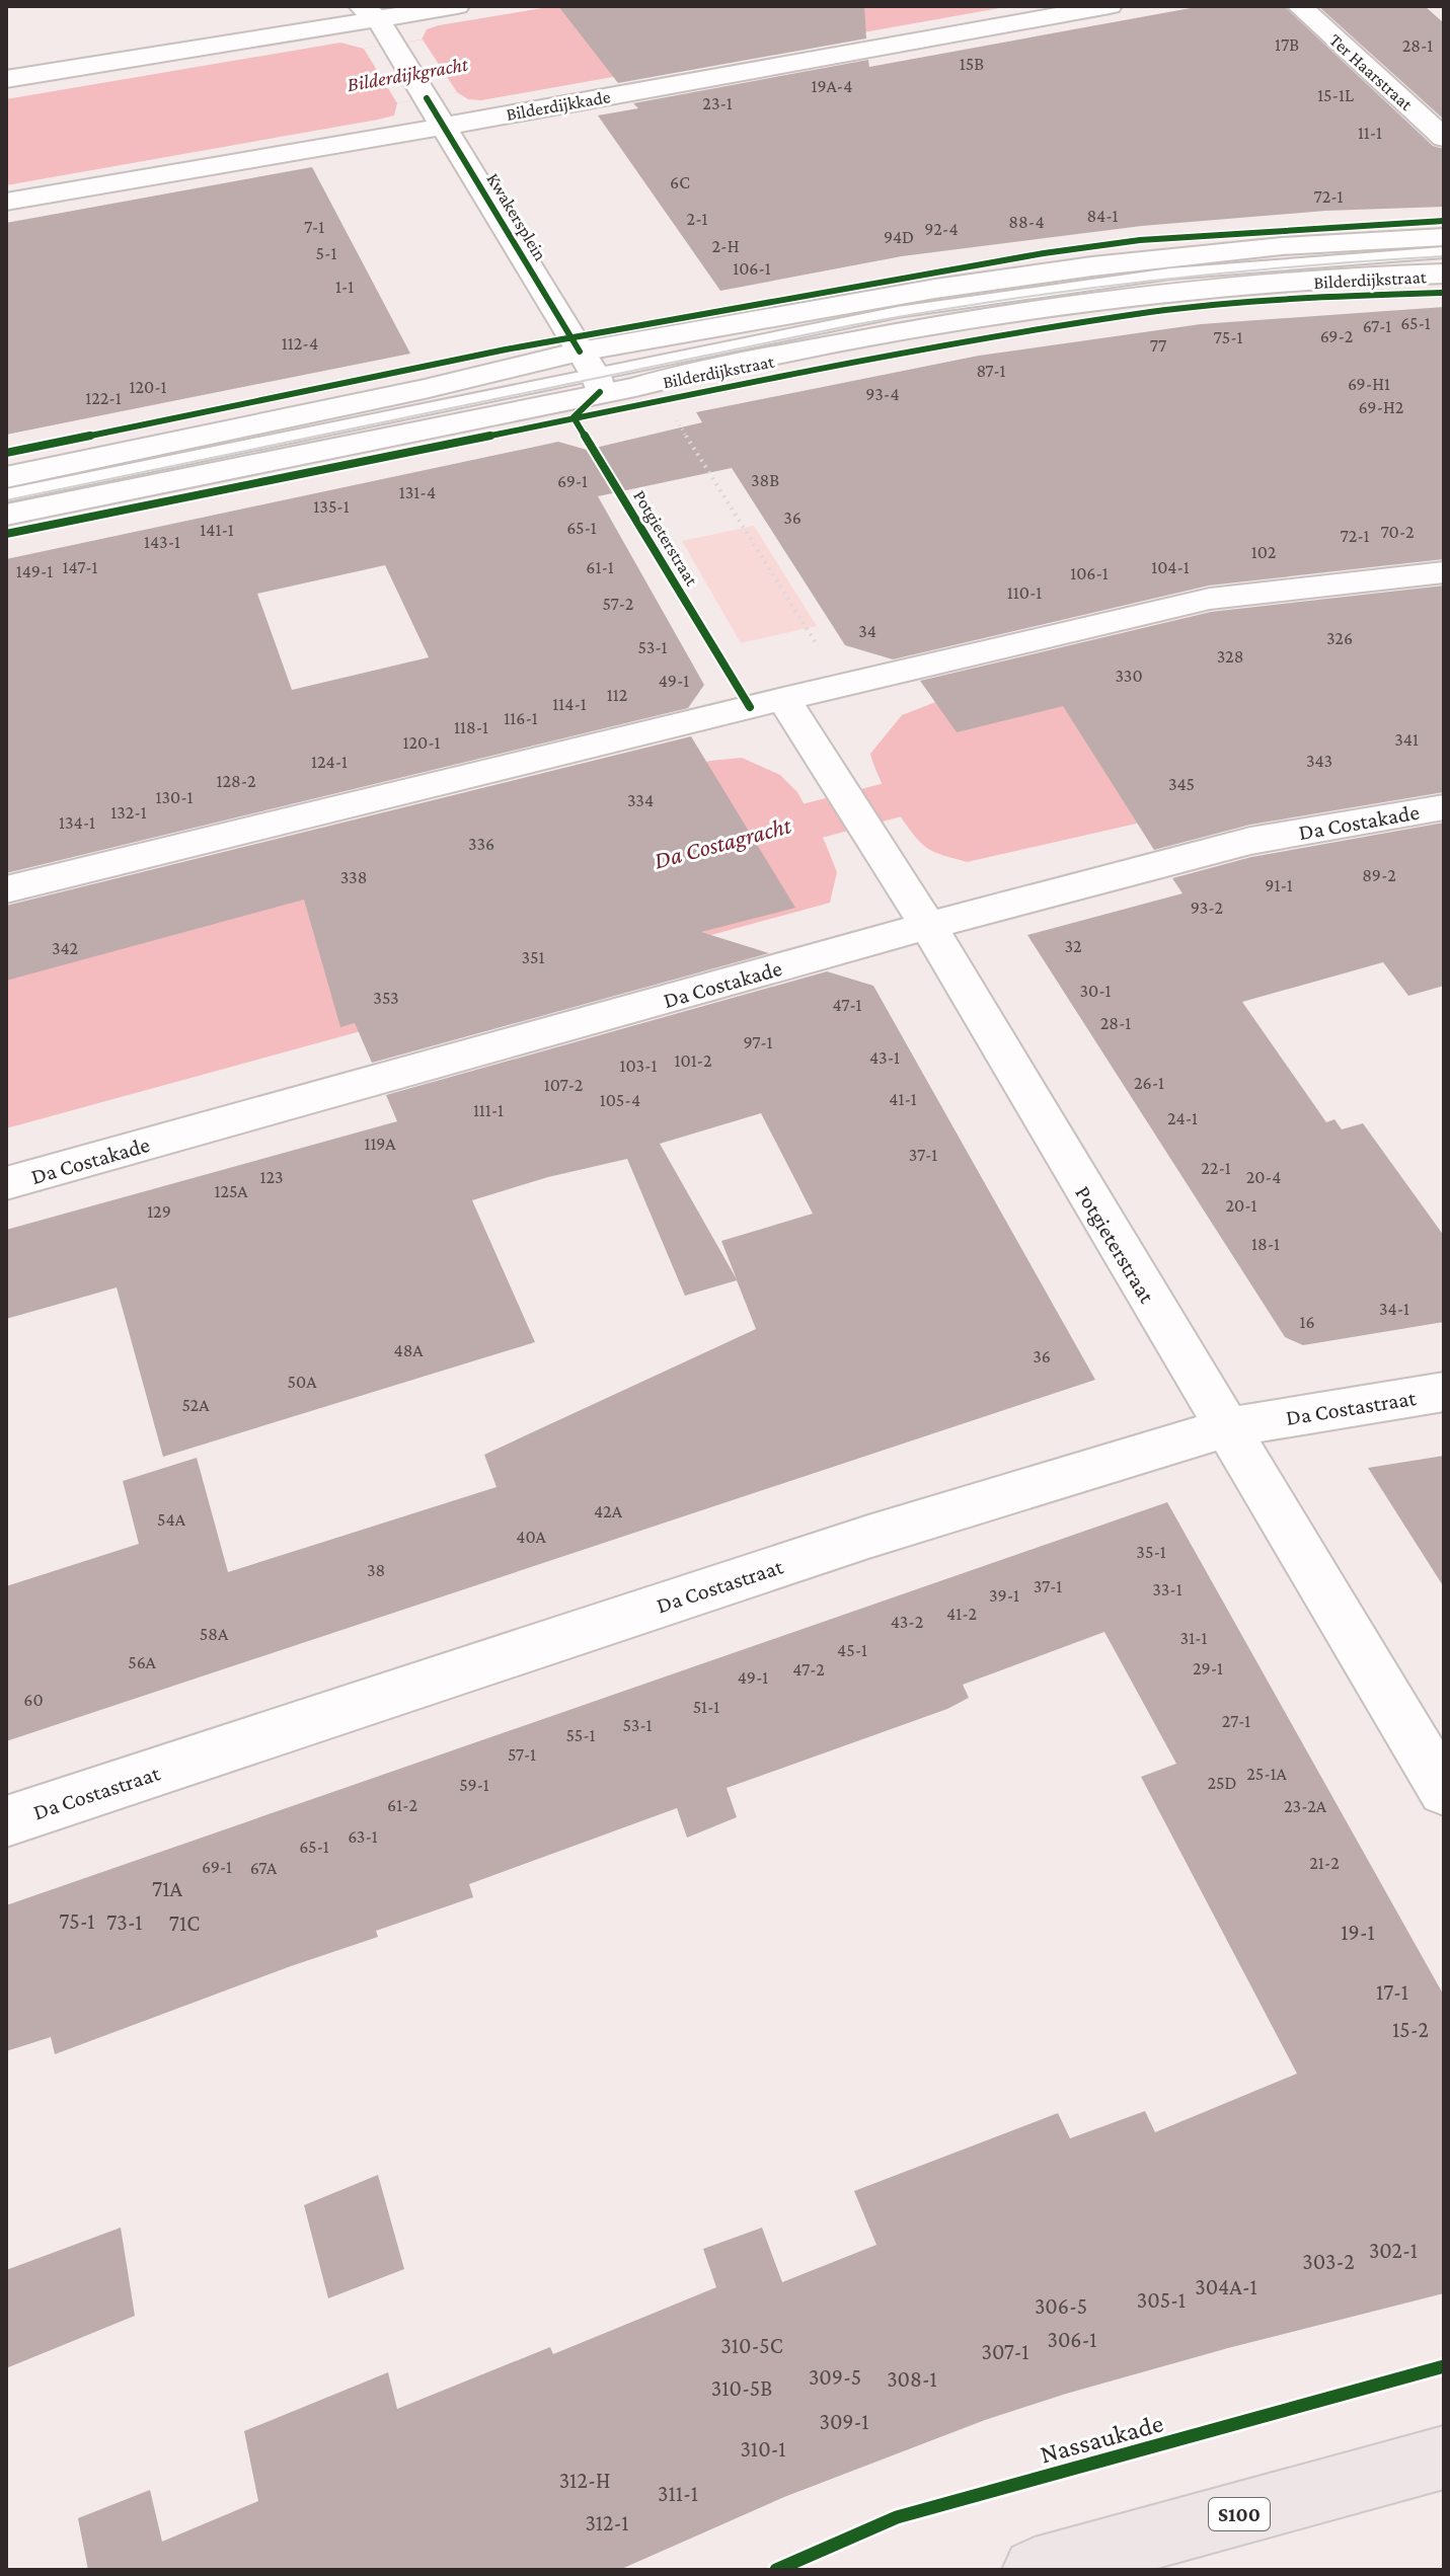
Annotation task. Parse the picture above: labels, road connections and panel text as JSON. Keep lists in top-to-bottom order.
{
  "streets": {
    "main road": ["S100"],
    "street": [
      "Ter Haarstraat",
      "Bilderdijkkade",
      "Kwakersplein",
      "Bilderdijkstraat",
      "Potgieterstraat",
      "Da Costakade",
      "Da Costastraat"
    ],
    "cycle path": ["Nassaukade"]
  },
  "crossings": [
    ["Bilderdijkkade", "Kwakersplein"],
    ["Kwakersplein", "Bilderdijkstraat"],
    ["Potgieterstraat", "Da Costakade"],
    ["Potgieterstraat", "Da Costastraat"]
  ],
  "water": ["Bilderdijkgracht", "Da Costagracht"],
  "house_numbers": [
    "17B",
    "28-1",
    "15B",
    "19A-4",
    "15-1L",
    "23-1",
    "11-1",
    "6C",
    "72-1",
    "84-1",
    "2-1",
    "88-4",
    "7-1",
    "92-4",
    "94D",
    "2-H",
    "5-1",
    "106-1",
    "1-1",
    "65-1",
    "67-1",
    "69-2",
    "75-1",
    "112-4",
    "77",
    "87-1",
    "69-H1",
    "120-1",
    "93-4",
    "122-1",
    "69-H2",
    "38B",
    "69-1",
    "131-4",
    "135-1",
    "36",
    "65-1",
    "141-1",
    "70-2",
    "72-1",
    "143-1",
    "102",
    "147-1",
    "61-1",
    "104-1",
    "149-1",
    "106-1",
    "110-1",
    "57-2",
    "34",
    "326",
    "53-1",
    "328",
    "330",
    "49-1",
    "112",
    "114-1",
    "116-1",
    "118-1",
    "341",
    "120-1",
    "343",
    "124-1",
    "128-2",
    "345",
    "130-1",
    "334",
    "132-1",
    "134-1",
    "336",
    "89-2",
    "338",
    "91-1",
    "93-2",
    "32",
    "342",
    "351",
    "30-1",
    "353",
    "47-1",
    "28-1",
    "97-1",
    "43-1",
    "101-2",
    "103-1",
    "26-1",
    "107-2",
    "41-1",
    "105-4",
    "111-1",
    "24-1",
    "119A",
    "37-1",
    "22-1",
    "123",
    "20-4",
    "125A",
    "20-1",
    "129",
    "18-1",
    "34-1",
    "16",
    "48A",
    "36",
    "50A",
    "52A",
    "42A",
    "54A",
    "40A",
    "35-1",
    "38",
    "37-1",
    "33-1",
    "39-1",
    "41-2",
    "43-2",
    "58A",
    "31-1",
    "45-1",
    "56A",
    "29-1",
    "47-2",
    "49-1",
    "60",
    "51-1",
    "27-1",
    "53-1",
    "55-1",
    "57-1",
    "25-1A",
    "25D",
    "59-1",
    "61-2",
    "23-2A",
    "63-1",
    "65-1",
    "21-2",
    "69-1",
    "67A",
    "71A",
    "75-1",
    "73-1",
    "71C",
    "19-1",
    "17-1",
    "15-2",
    "302-1",
    "303-2",
    "304A-1",
    "305-1",
    "306-5",
    "306-1",
    "310-5C",
    "307-1",
    "309-5",
    "308-1",
    "310-5B",
    "309-1",
    "310-1",
    "312-H",
    "311-1",
    "312-1"
  ]
}
